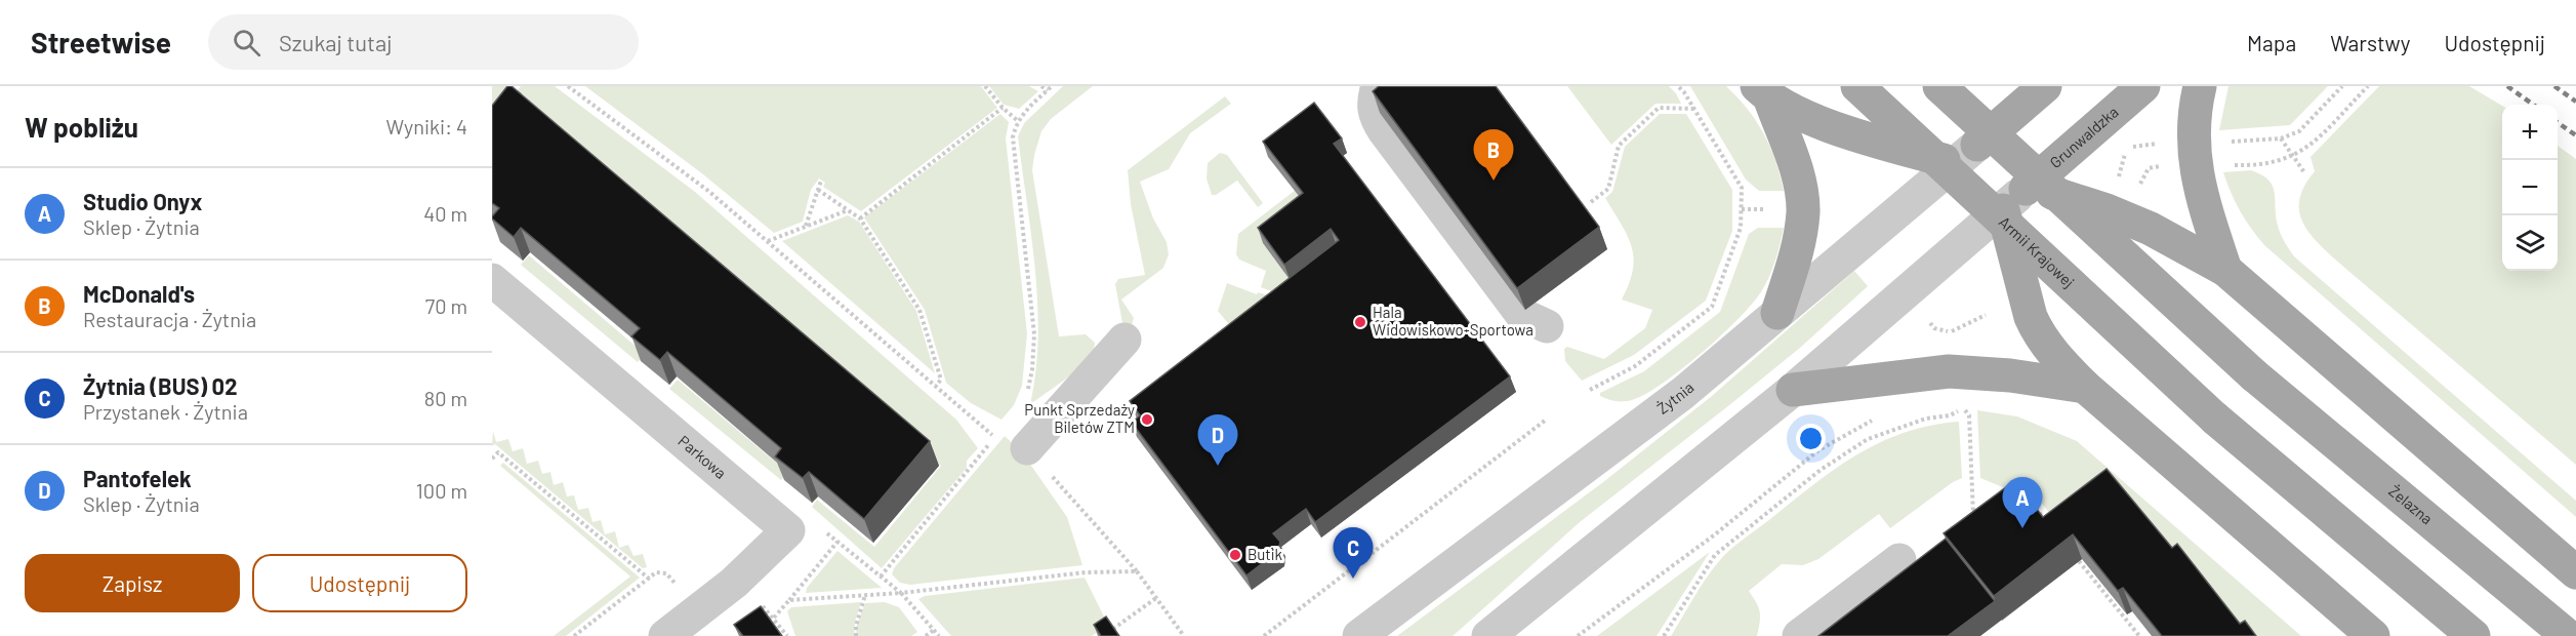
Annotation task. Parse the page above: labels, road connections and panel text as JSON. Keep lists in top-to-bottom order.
{
  "streets": {
    "main road": ["Grunwaldzka", "Armii Krajowej", "Żelazna"],
    "street": ["Żytnia", "Parkowa"]
  },
  "places": ["Hala Widowiskowo-Sportowa", "Punkt Sprzedaży Biletów ZTM", "Butik"],
  "page": {
    "header": "Streetwise",
    "search": "Szukaj tutaj",
    "nav": ["Mapa", "Warstwy", "Udostępnij"],
    "heading": ["W pobliżu", "Wyniki: 4"],
    "map_buttons": ["+", "−"],
    "pins": [
      "B",
      "D",
      "A",
      "C"
    ],
    "list": [
      {
        "mark": "A",
        "name": "Studio Onyx",
        "note": "Sklep · Żytnia",
        "value": "40 m"
      },
      {
        "mark": "B",
        "name": "McDonald's",
        "note": "Restauracja · Żytnia",
        "value": "70 m"
      },
      {
        "mark": "C",
        "name": "Żytnia (BUS) 02",
        "note": "Przystanek · Żytnia",
        "value": "80 m"
      },
      {
        "mark": "D",
        "name": "Pantofelek",
        "note": "Sklep · Żytnia",
        "value": "100 m"
      }
    ],
    "buttons": ["Zapisz", "Udostępnij"]
  }
}
